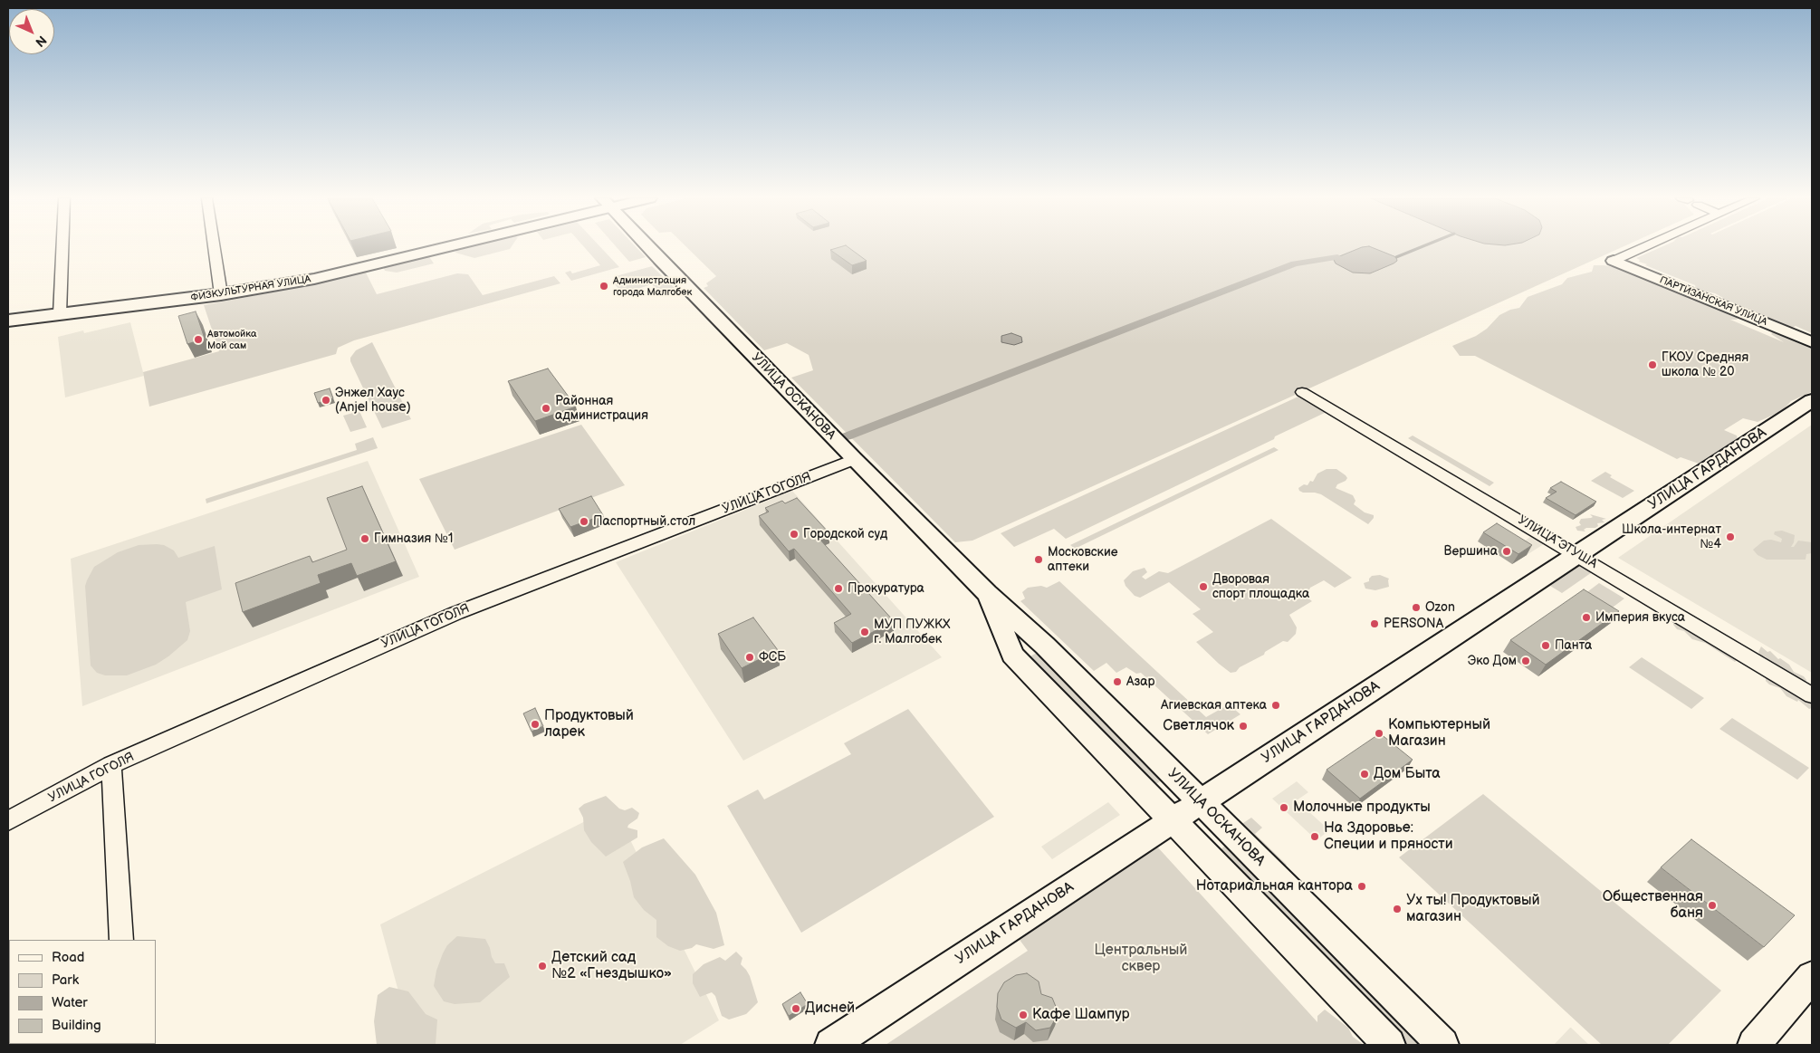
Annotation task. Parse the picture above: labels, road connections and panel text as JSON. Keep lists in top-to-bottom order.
{
  "streets": {
    "main road": ["ФИЗКУЛЬТУРНАЯ УЛИЦА"],
    "street": [
      "ПАРТИЗАНСКАЯ УЛИЦА",
      "УЛИЦА ОСКАНОВА",
      "УЛИЦА ГАРДАНОВА",
      "УЛИЦА ГОГОЛЯ",
      "УЛИЦА ЭТУША"
    ]
  },
  "crossings": [
    ["УЛИЦА ОСКАНОВА", "УЛИЦА ГАРДАНОВА"],
    ["УЛИЦА ОСКАНОВА", "УЛИЦА ГОГОЛЯ"],
    ["УЛИЦА ГАРДАНОВА", "УЛИЦА ЭТУША"]
  ],
  "parks": ["Центральный сквер"],
  "places": [
    "Администрация города Малгобек",
    "Автомойка Мой сам",
    "ГКОУ Средняя школа № 20",
    "Энжел Хаус (Anjel house)",
    "Районная администрация",
    "Паспортный стол",
    "Городской суд",
    "Школа-интернат №4",
    "Гимназия №1",
    "Вершина",
    "Московские аптеки",
    "Дворовая спорт площадка",
    "Прокуратура",
    "Ozon",
    "Империя вкуса",
    "PERSONA",
    "МУП ПУЖКХ г. Малгобек",
    "Панта",
    "ФСБ",
    "Эко Дом",
    "Азар",
    "Агиевская аптека",
    "Продуктовый ларек",
    "Светлячок",
    "Компьютерный Магазин",
    "Дом Быта",
    "Молочные продукты",
    "На Здоровье: Специи и пряности",
    "Нотариальная кантора",
    "Общественная баня",
    "Ух ты! Продуктовый магазин",
    "Детский сад №2 «Гнездышко»",
    "Дисней",
    "Кафе Шампур"
  ],
  "legend": [
    "Road",
    "Park",
    "Water",
    "Building"
  ],
  "north": "bottom right"
}
